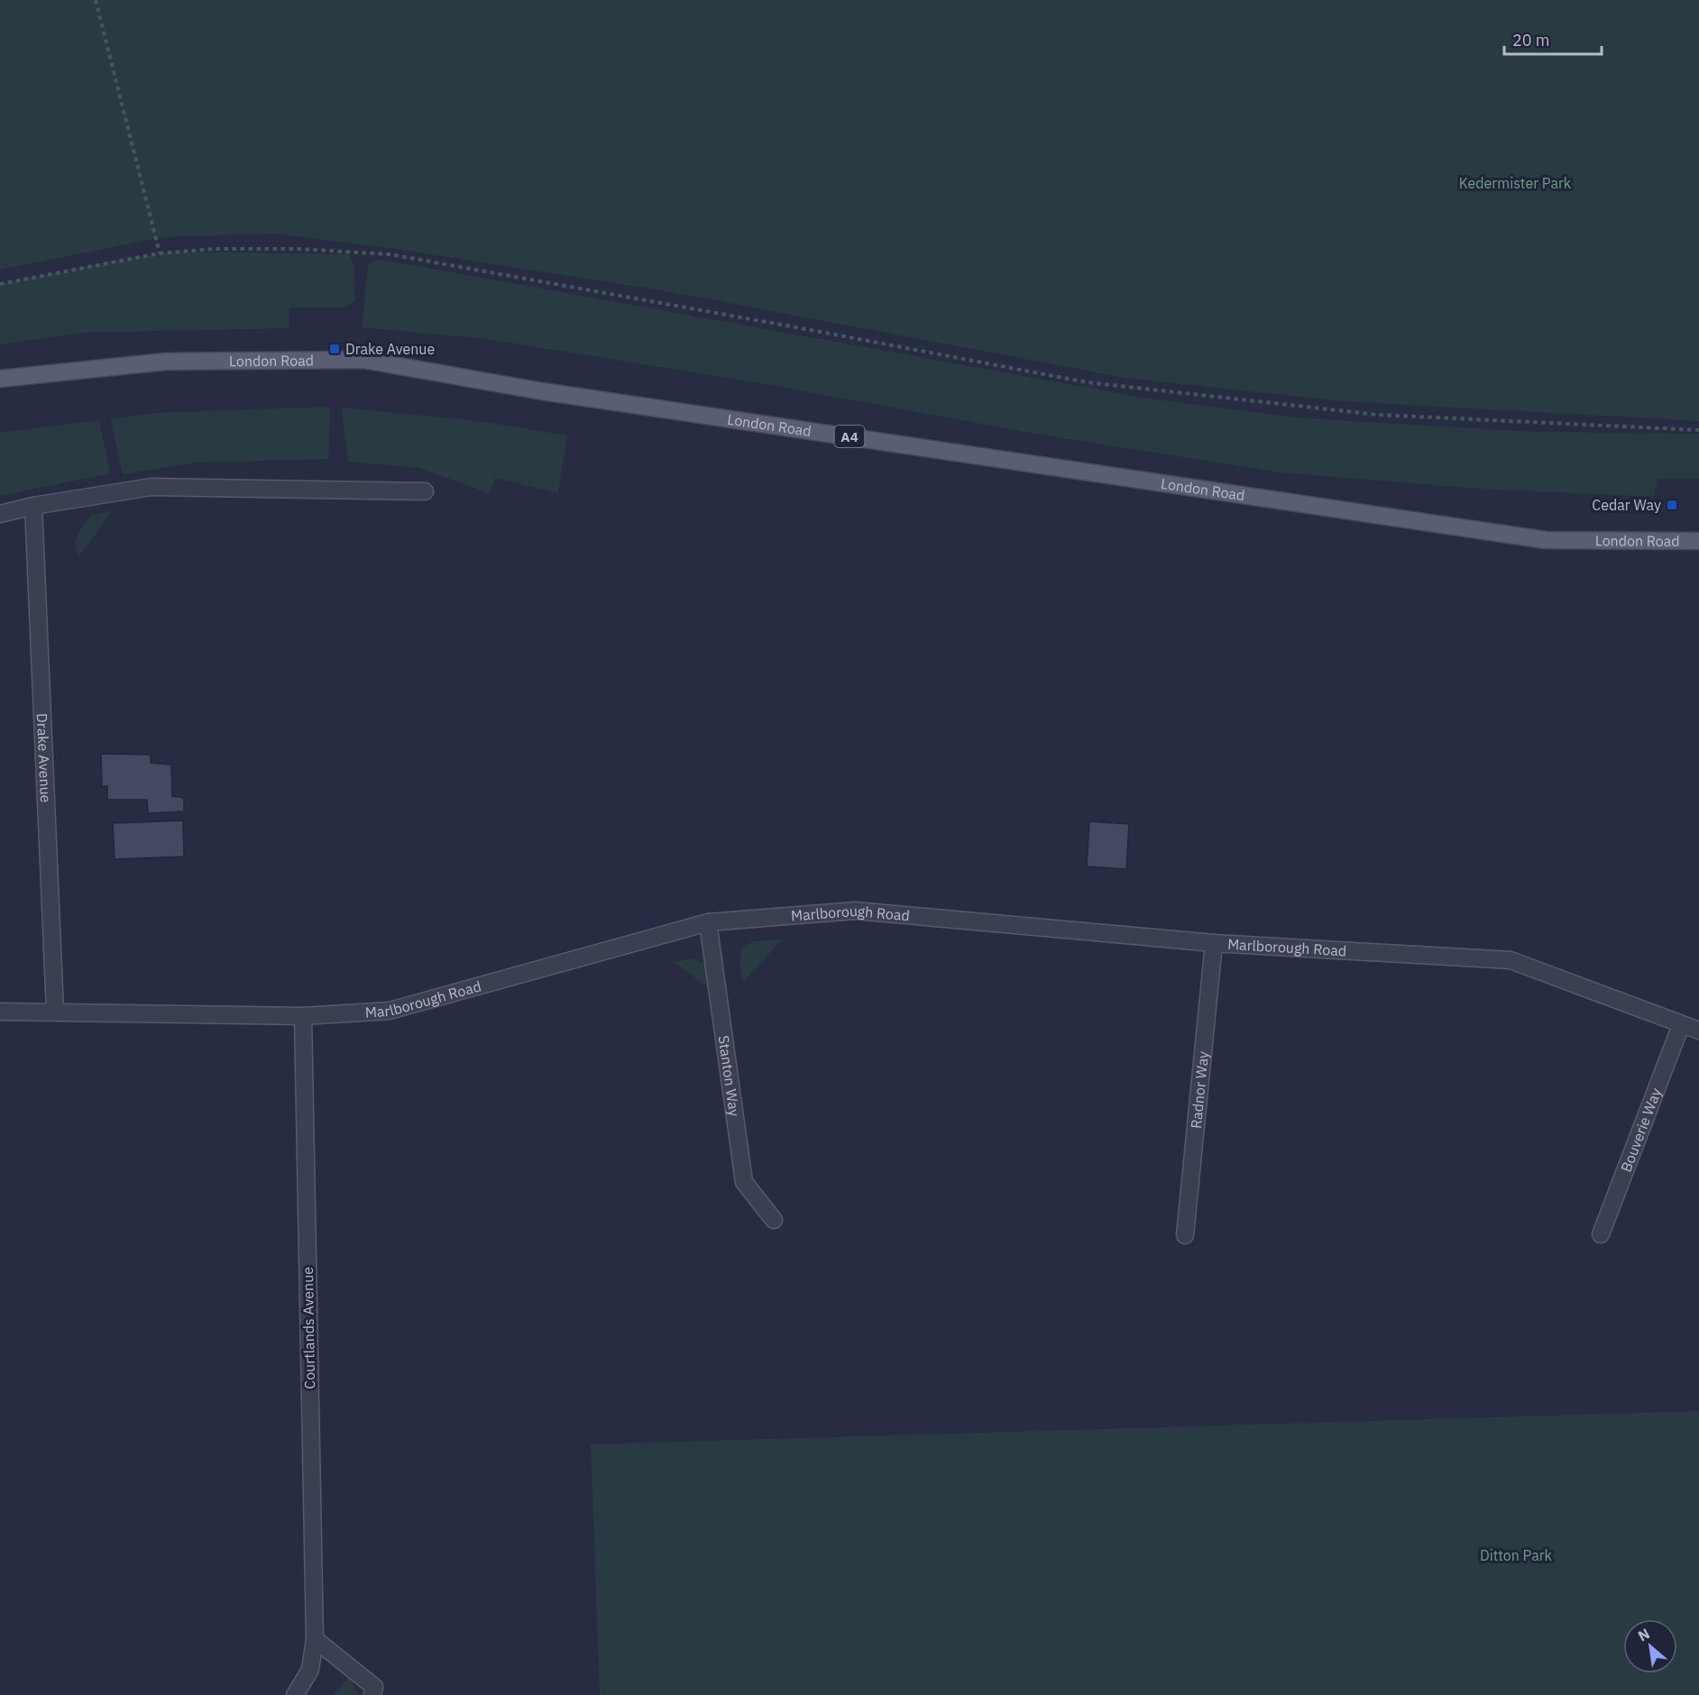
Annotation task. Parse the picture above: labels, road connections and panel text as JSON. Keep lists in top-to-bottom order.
{
  "streets": {
    "main road": ["London Road", "A4"],
    "street": [
      "Drake Avenue",
      "Marlborough Road",
      "Stanton Way",
      "Radnor Way",
      "Bouverie Way",
      "Courtlands Avenue"
    ]
  },
  "crossings": [
    ["Drake Avenue", "Marlborough Road"],
    ["Marlborough Road", "Stanton Way"],
    ["Marlborough Road", "Radnor Way"],
    ["Marlborough Road", "Bouverie Way"],
    ["Marlborough Road", "Courtlands Avenue"]
  ],
  "parks": ["Kedermister Park", "Ditton Park"],
  "places": {
    "transit": ["Drake Avenue", "Cedar Way"]
  },
  "scale_bar": "20 m",
  "north": "top left"
}
